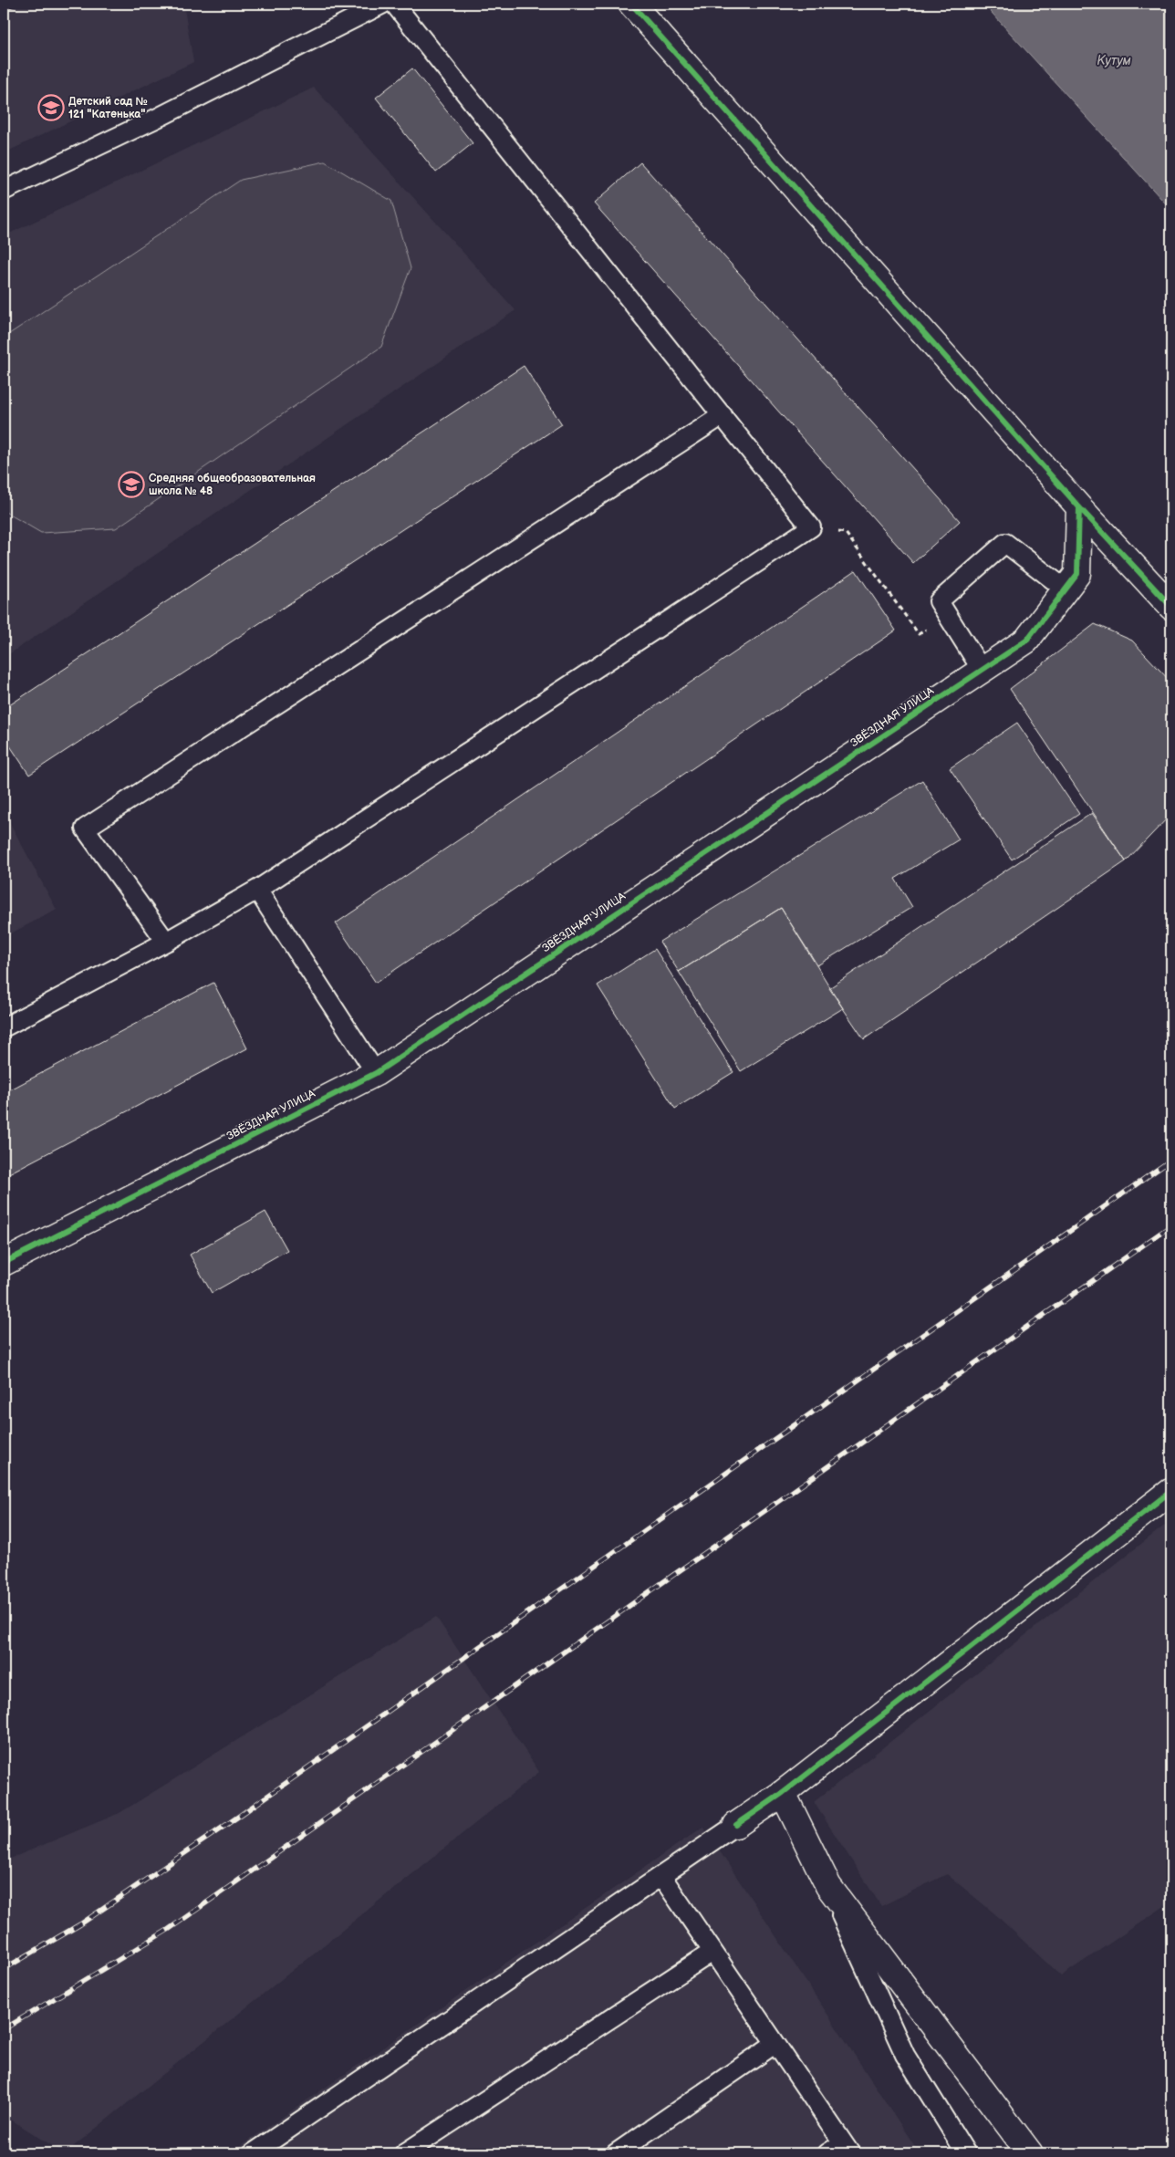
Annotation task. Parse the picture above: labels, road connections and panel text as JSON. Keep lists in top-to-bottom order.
{
  "streets": {
    "street": ["ЗВЁЗДНАЯ УЛИЦА"]
  },
  "water": ["Кутум"],
  "places": {
    "school or university": ["Детский сад № 121 \"Катенька\"", "Средняя общеобразовательная школа № 48"]
  }
}
